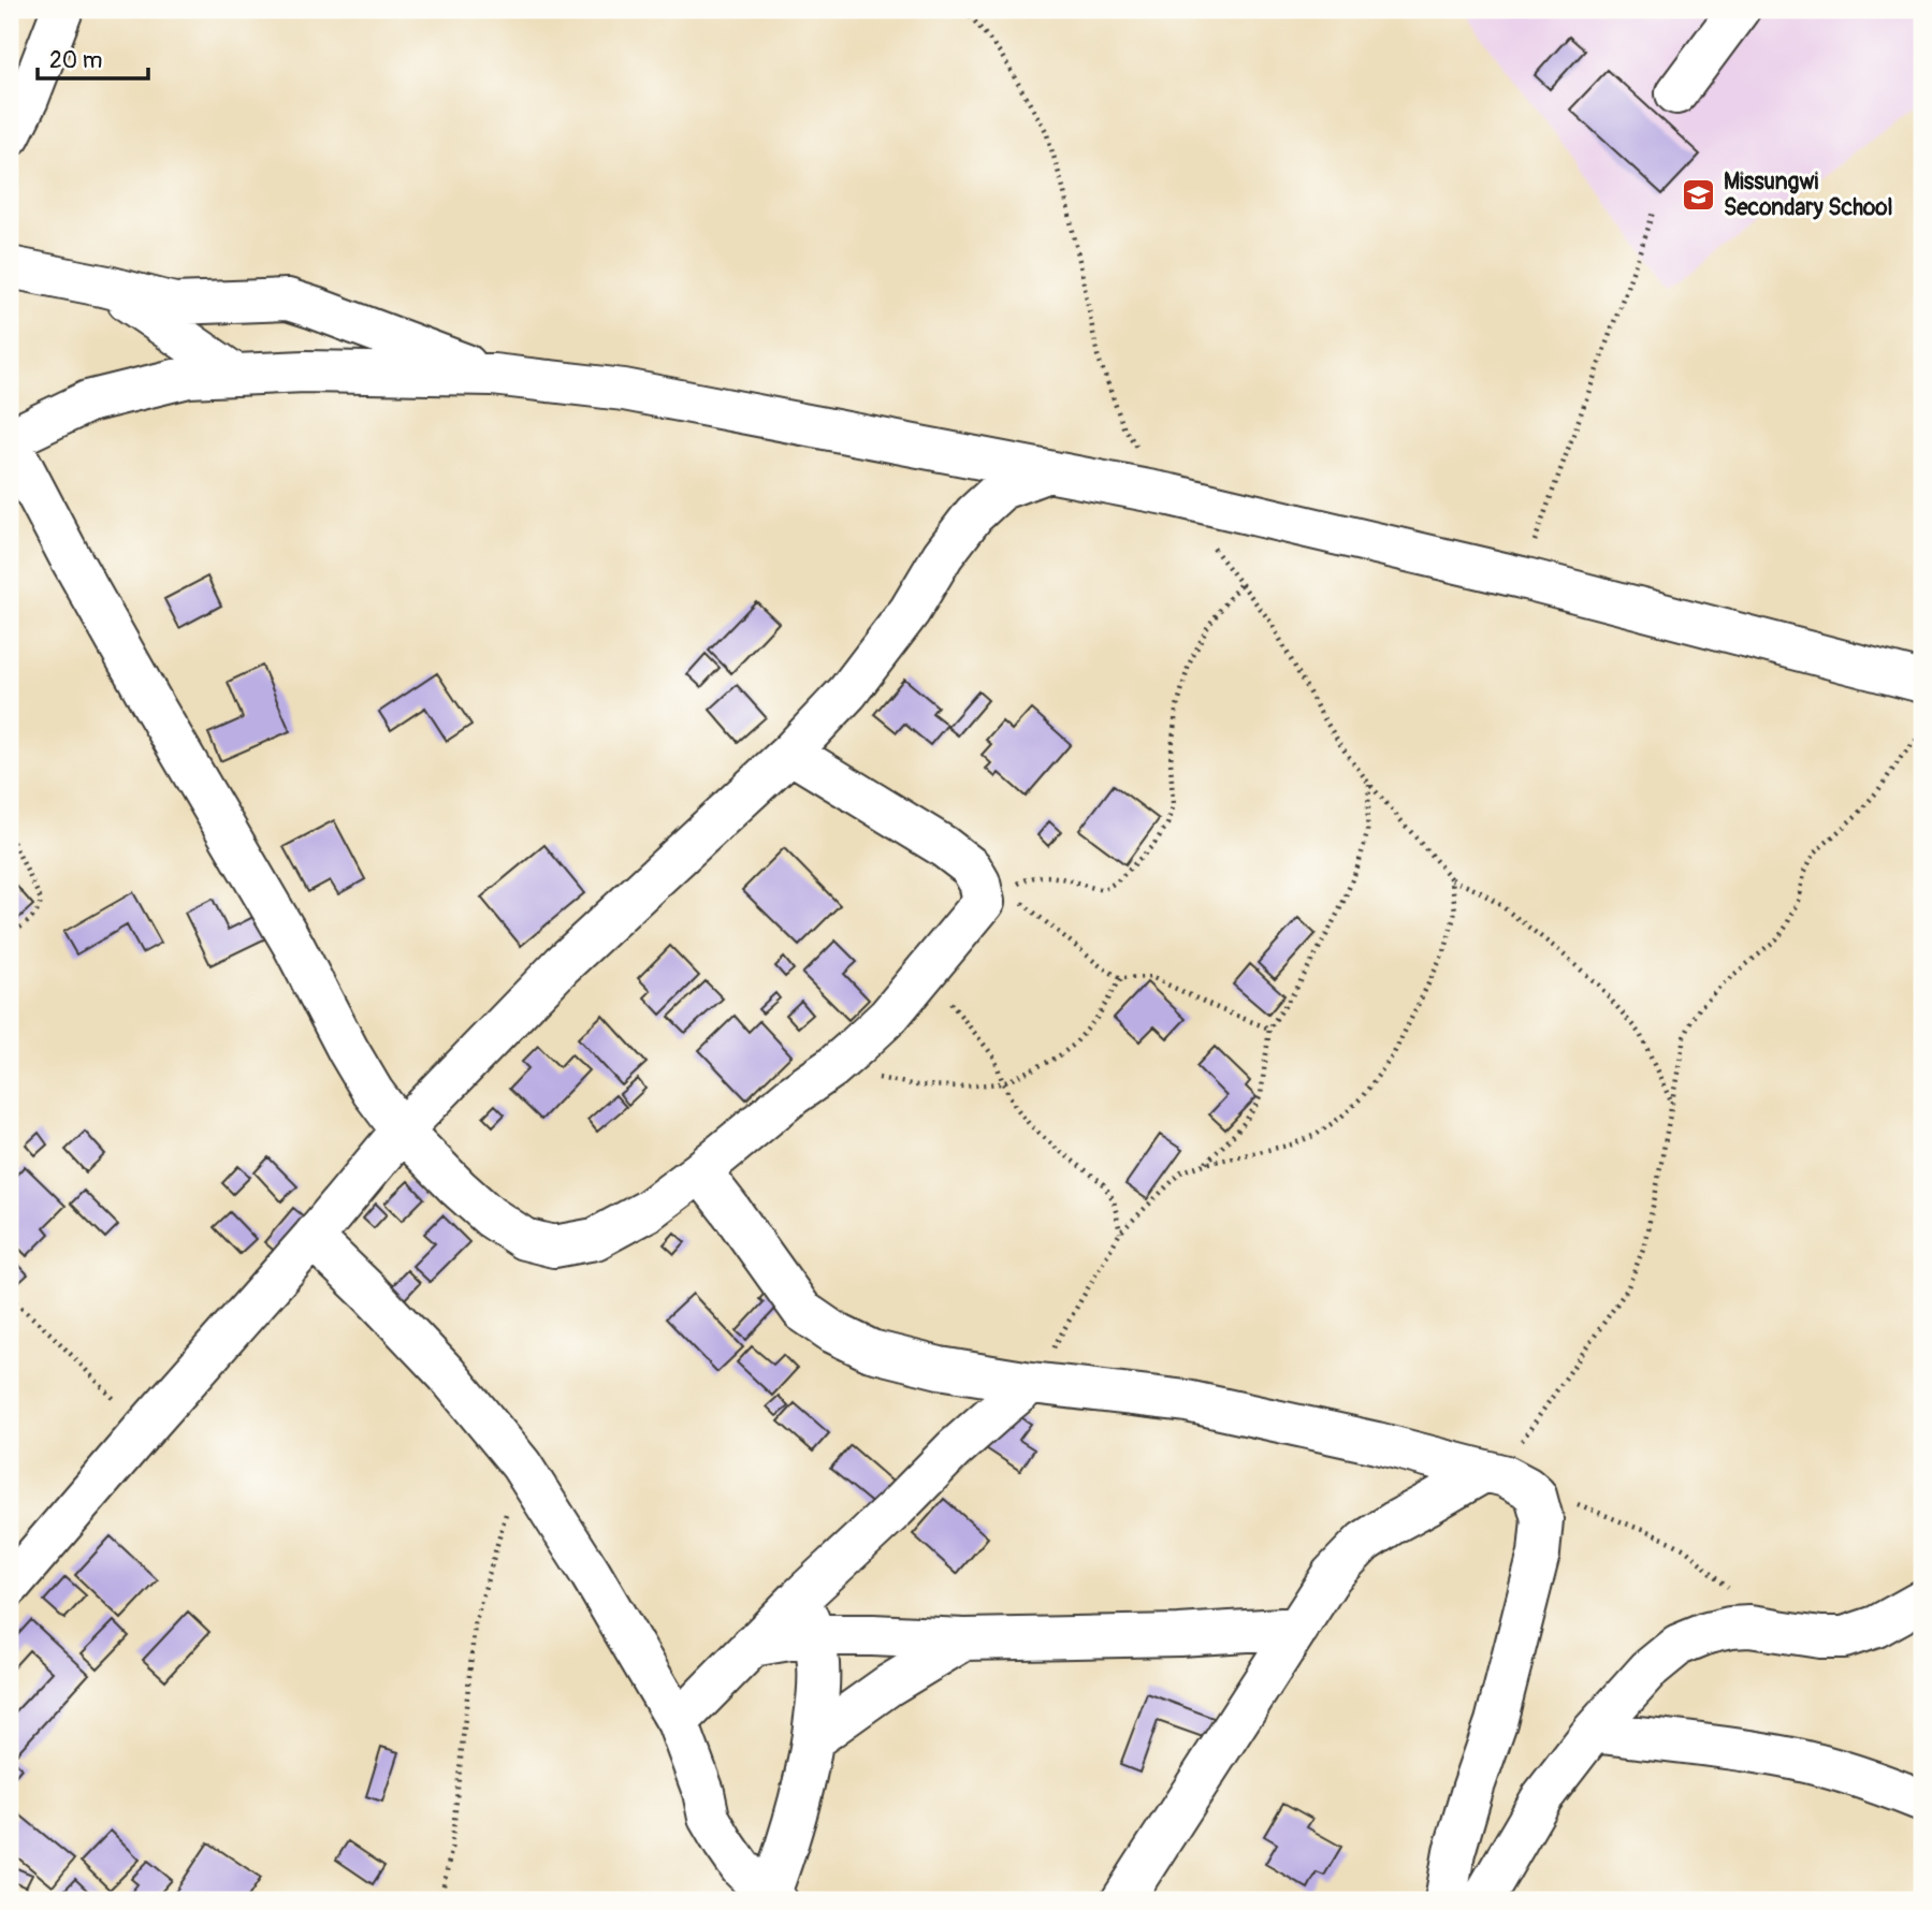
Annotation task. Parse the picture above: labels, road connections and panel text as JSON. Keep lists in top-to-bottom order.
{
  "places": {
    "school or university": ["Missungwi Secondary School"]
  },
  "scale_bar": "20 m"
}
